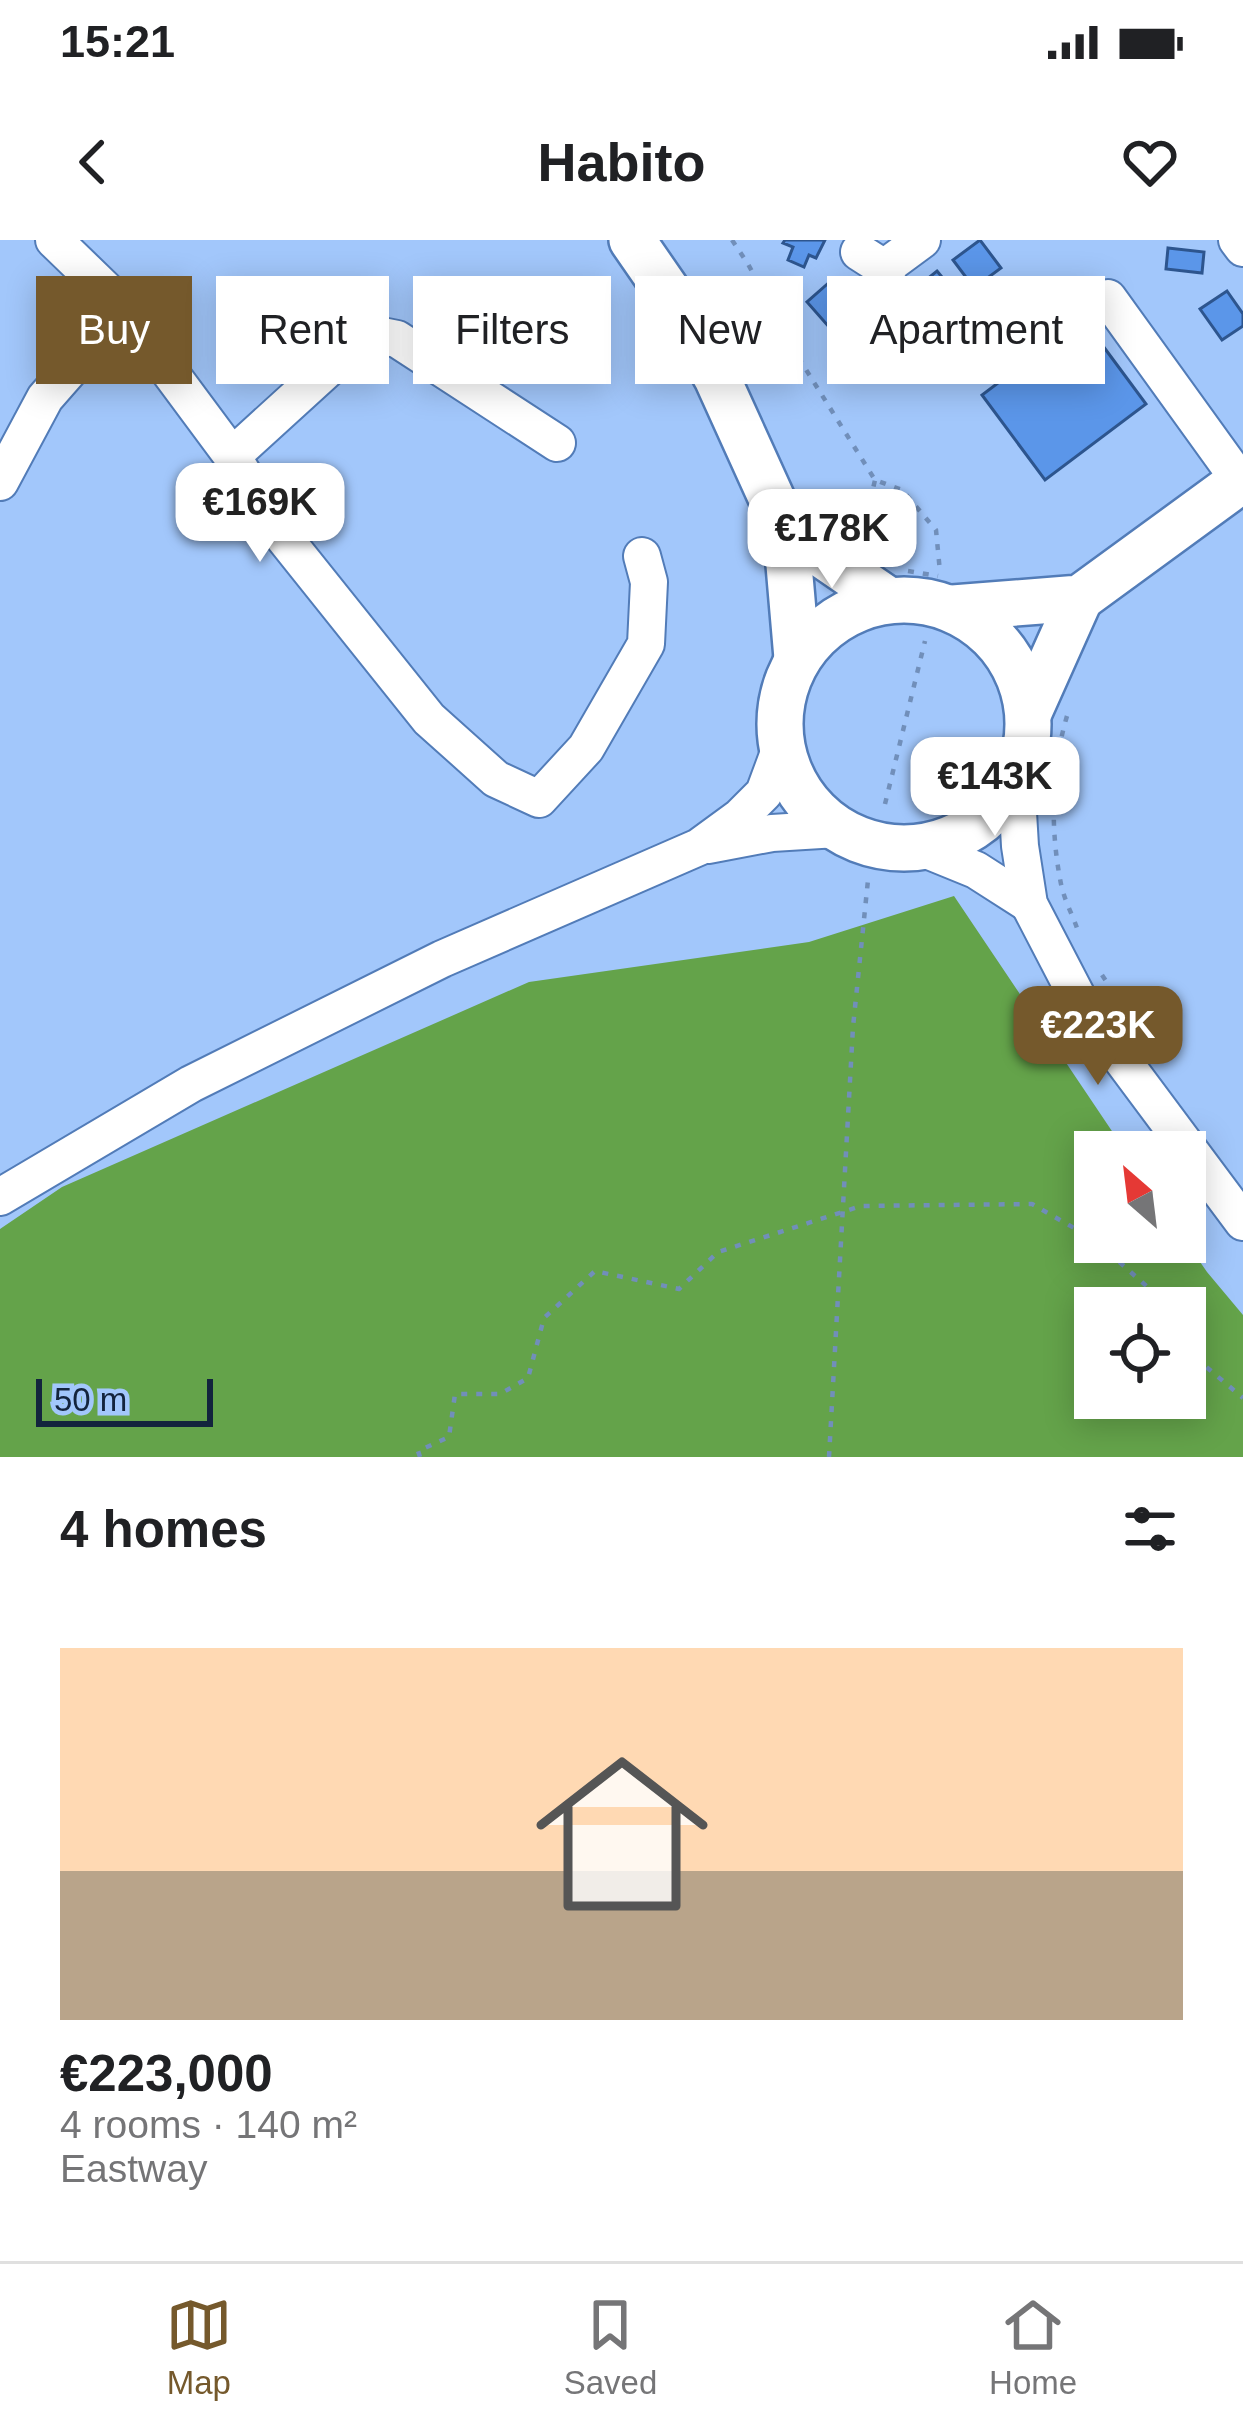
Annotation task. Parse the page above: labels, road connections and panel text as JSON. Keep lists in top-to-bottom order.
{
  "scale_bar": "50 m",
  "north": "top left",
  "page": {
    "status": "15:21",
    "header": "Habito",
    "chip": [
      "Buy",
      "Rent",
      "Filters",
      "New",
      "Apartment"
    ],
    "price": [
      "€169K",
      "€178K",
      "€143K",
      "€223K"
    ],
    "scale": "50 m",
    "heading": "4 homes",
    "list": [
      {
        "name": "€223,000",
        "note": "4 rooms · 140 m² · Eastway"
      }
    ],
    "tabs": ["Map", "Saved", "Home"]
  }
}
